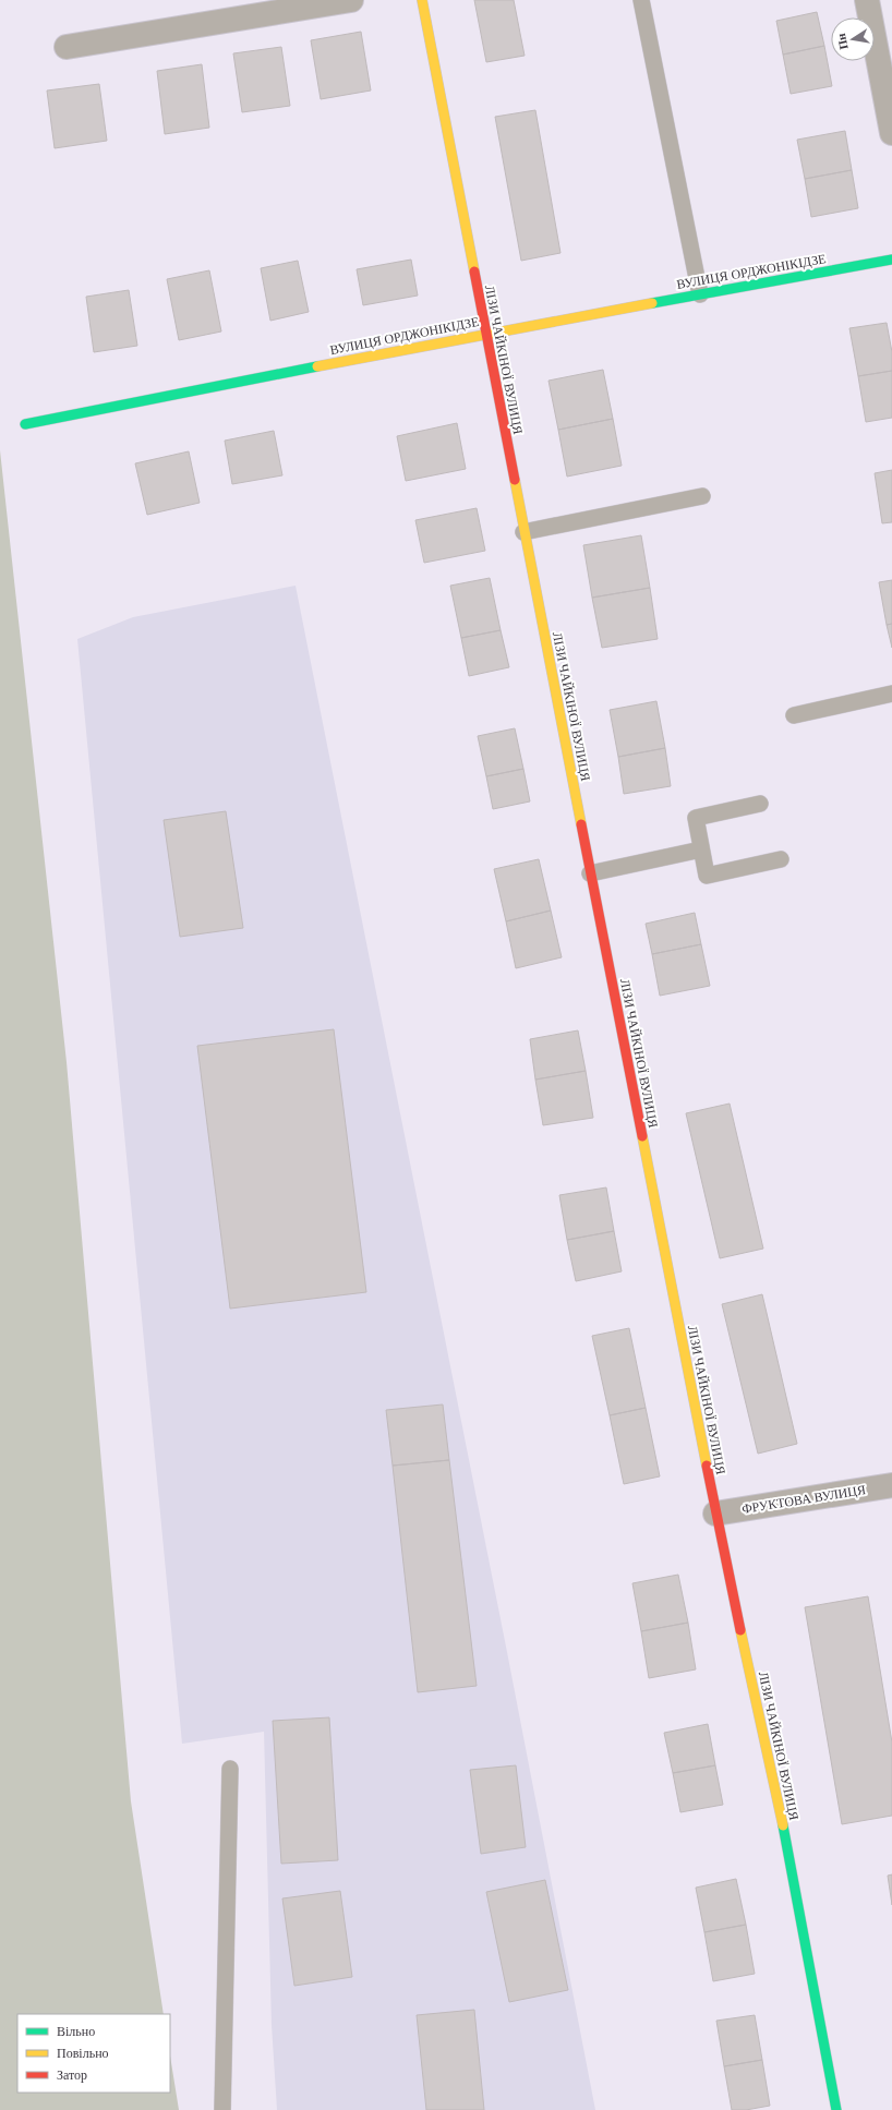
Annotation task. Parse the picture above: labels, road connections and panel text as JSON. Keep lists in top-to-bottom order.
{
  "streets": {
    "street": ["ВУЛИЦЯ ОРДЖОНІКІДЗЕ", "ЛІЗИ ЧАЙКІНОЇ ВУЛИЦЯ", "ФРУКТОВА ВУЛИЦЯ"]
  },
  "crossings": [
    ["ВУЛИЦЯ ОРДЖОНІКІДЗЕ", "ЛІЗИ ЧАЙКІНОЇ ВУЛИЦЯ"],
    ["ЛІЗИ ЧАЙКІНОЇ ВУЛИЦЯ", "ФРУКТОВА ВУЛИЦЯ"]
  ],
  "legend": ["Вільно", "Повільно", "Затор"],
  "north": "left"
}
